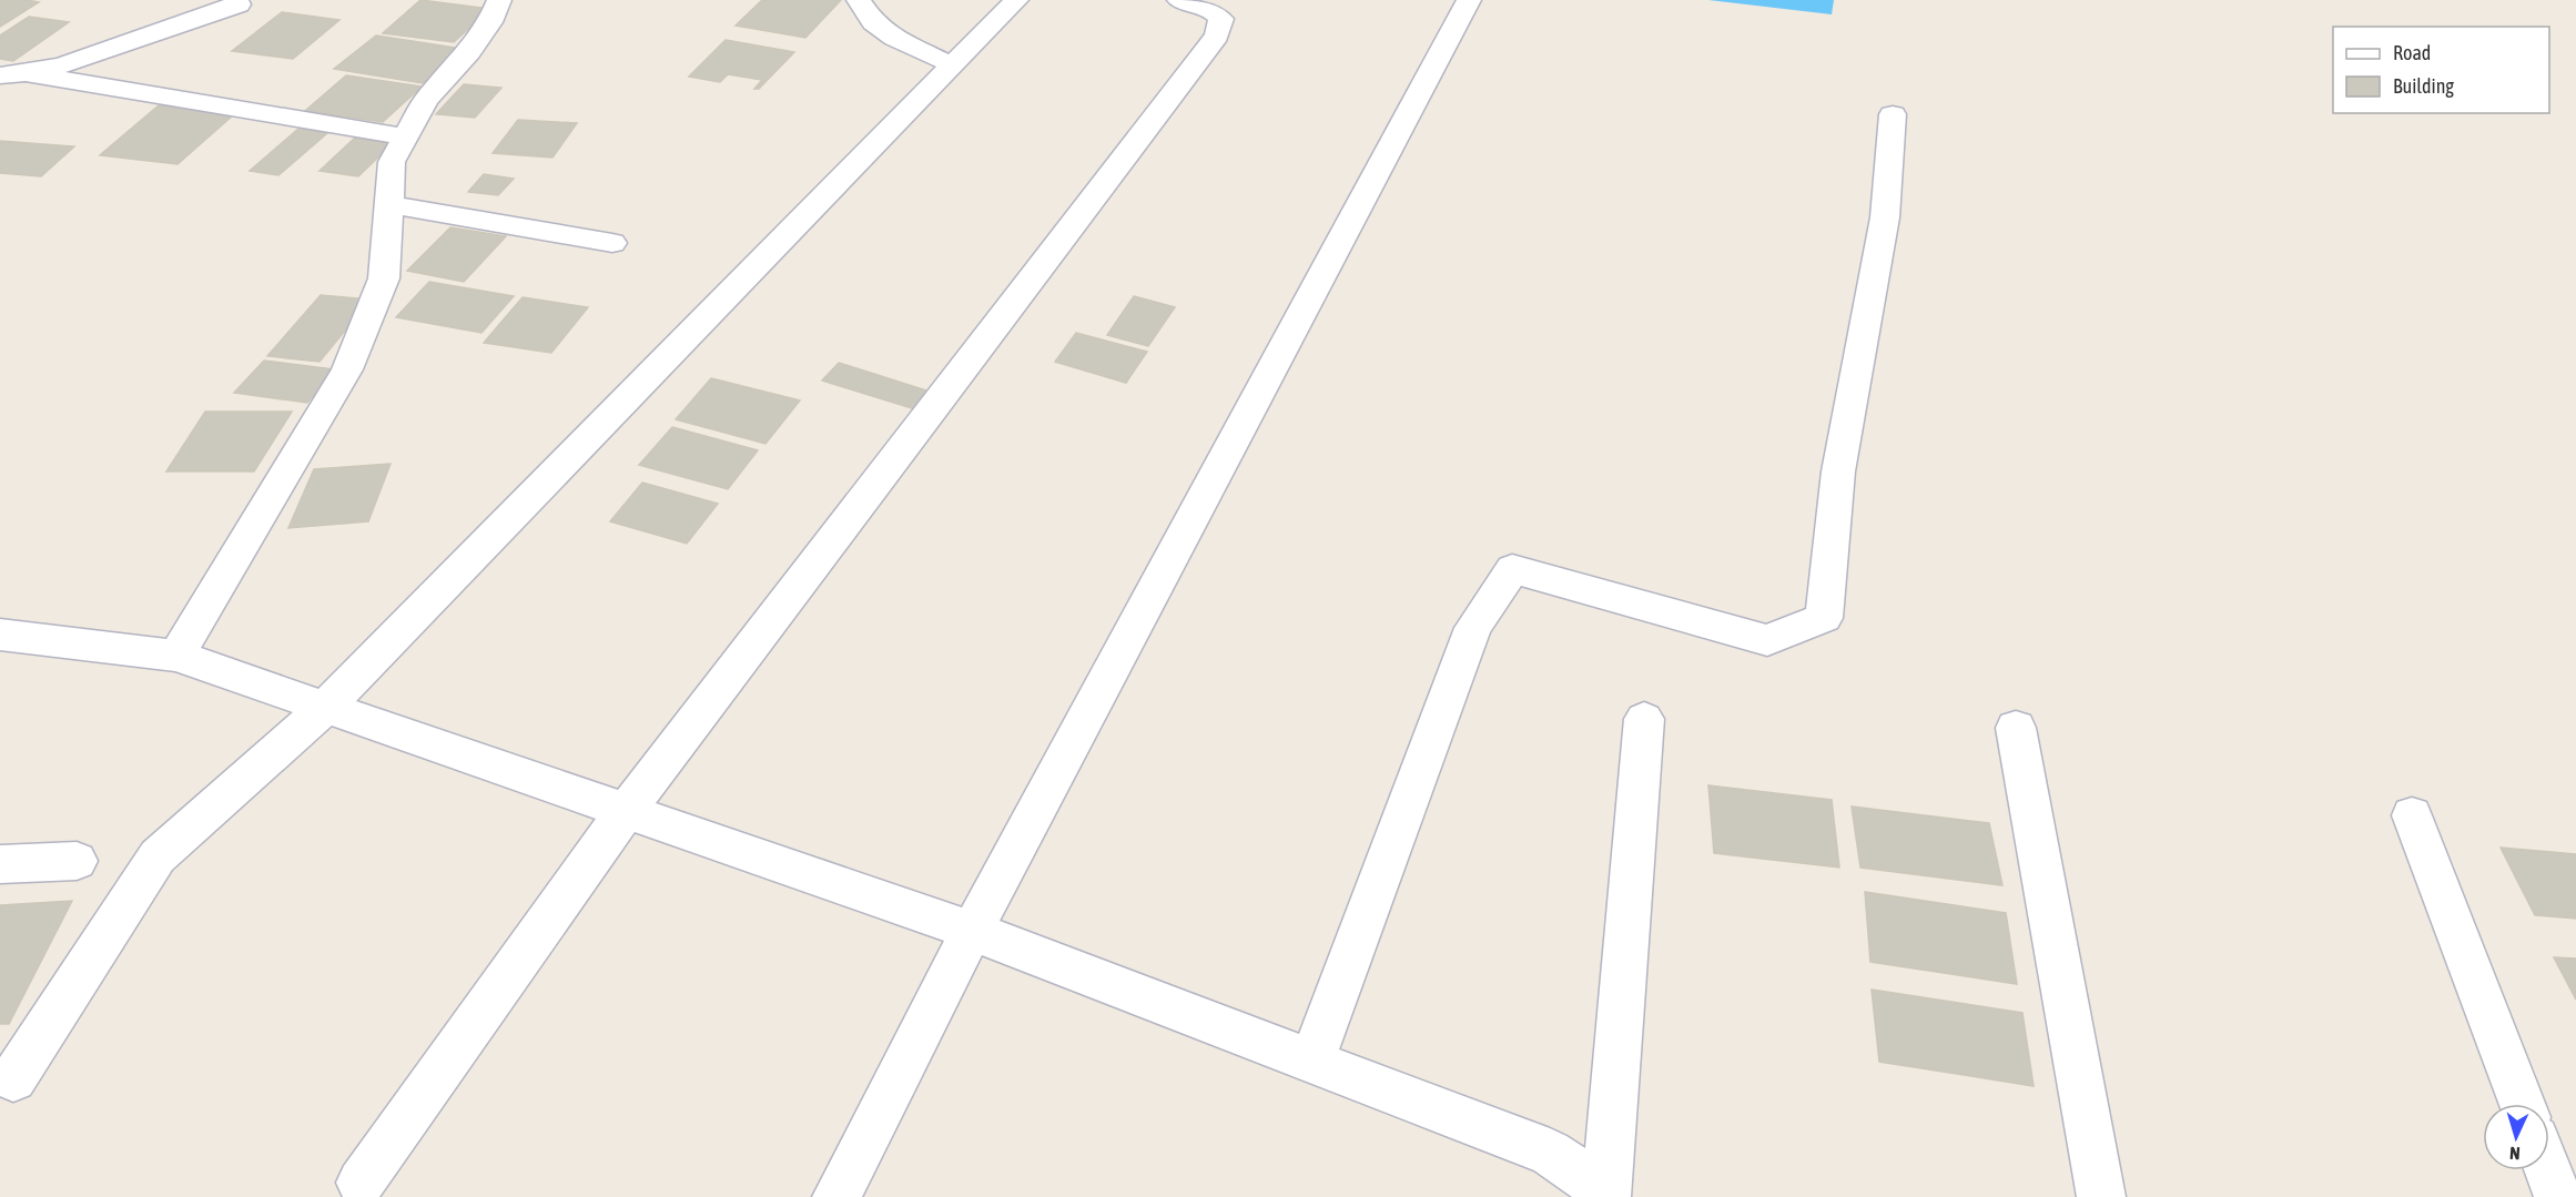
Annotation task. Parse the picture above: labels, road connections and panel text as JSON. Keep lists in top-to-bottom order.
{
  "legend": ["Road", "Building"],
  "north": "bottom"
}
